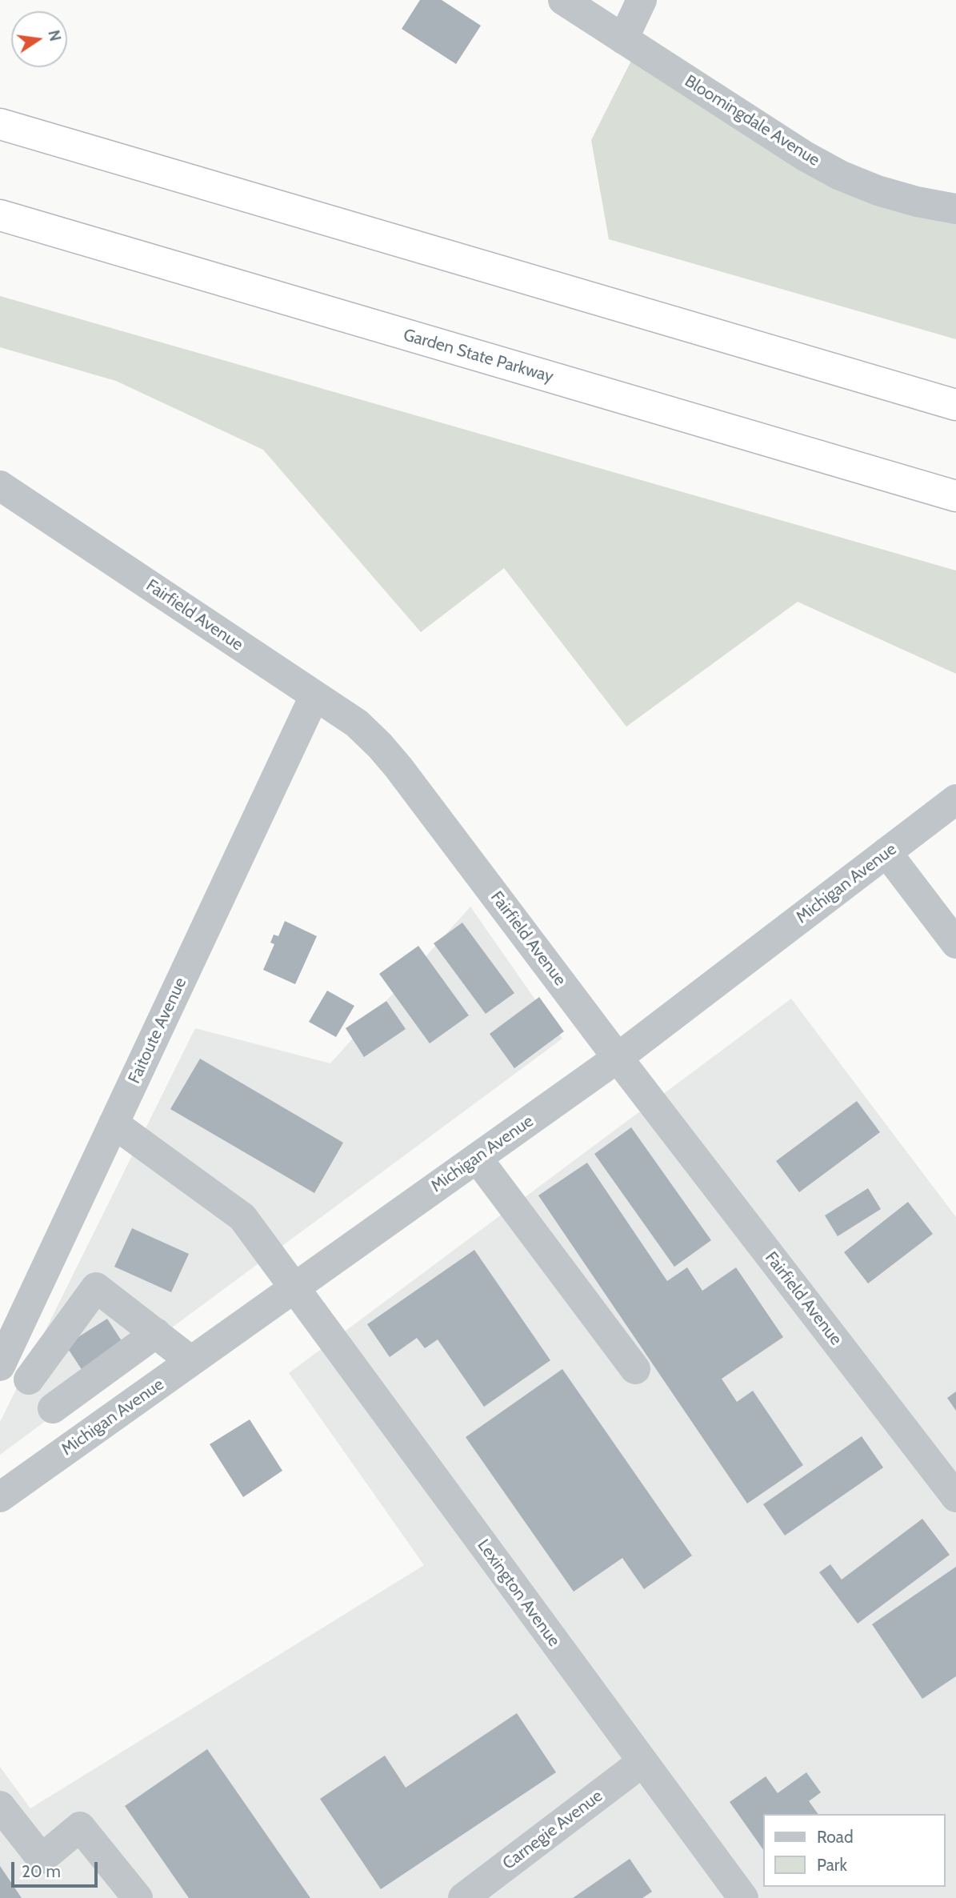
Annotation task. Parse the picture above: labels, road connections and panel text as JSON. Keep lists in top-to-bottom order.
{
  "streets": {
    "highway": ["Garden State Parkway"],
    "street": [
      "Bloomingdale Avenue",
      "Fairfield Avenue",
      "Michigan Avenue",
      "Faitoute Avenue",
      "Lexington Avenue",
      "Carnegie Avenue"
    ]
  },
  "crossings": [
    ["Fairfield Avenue", "Michigan Avenue"],
    ["Fairfield Avenue", "Faitoute Avenue"],
    ["Michigan Avenue", "Lexington Avenue"],
    ["Faitoute Avenue", "Lexington Avenue"],
    ["Lexington Avenue", "Carnegie Avenue"]
  ],
  "legend": ["Road", "Park"],
  "scale_bar": "20 m",
  "north": "right"
}
